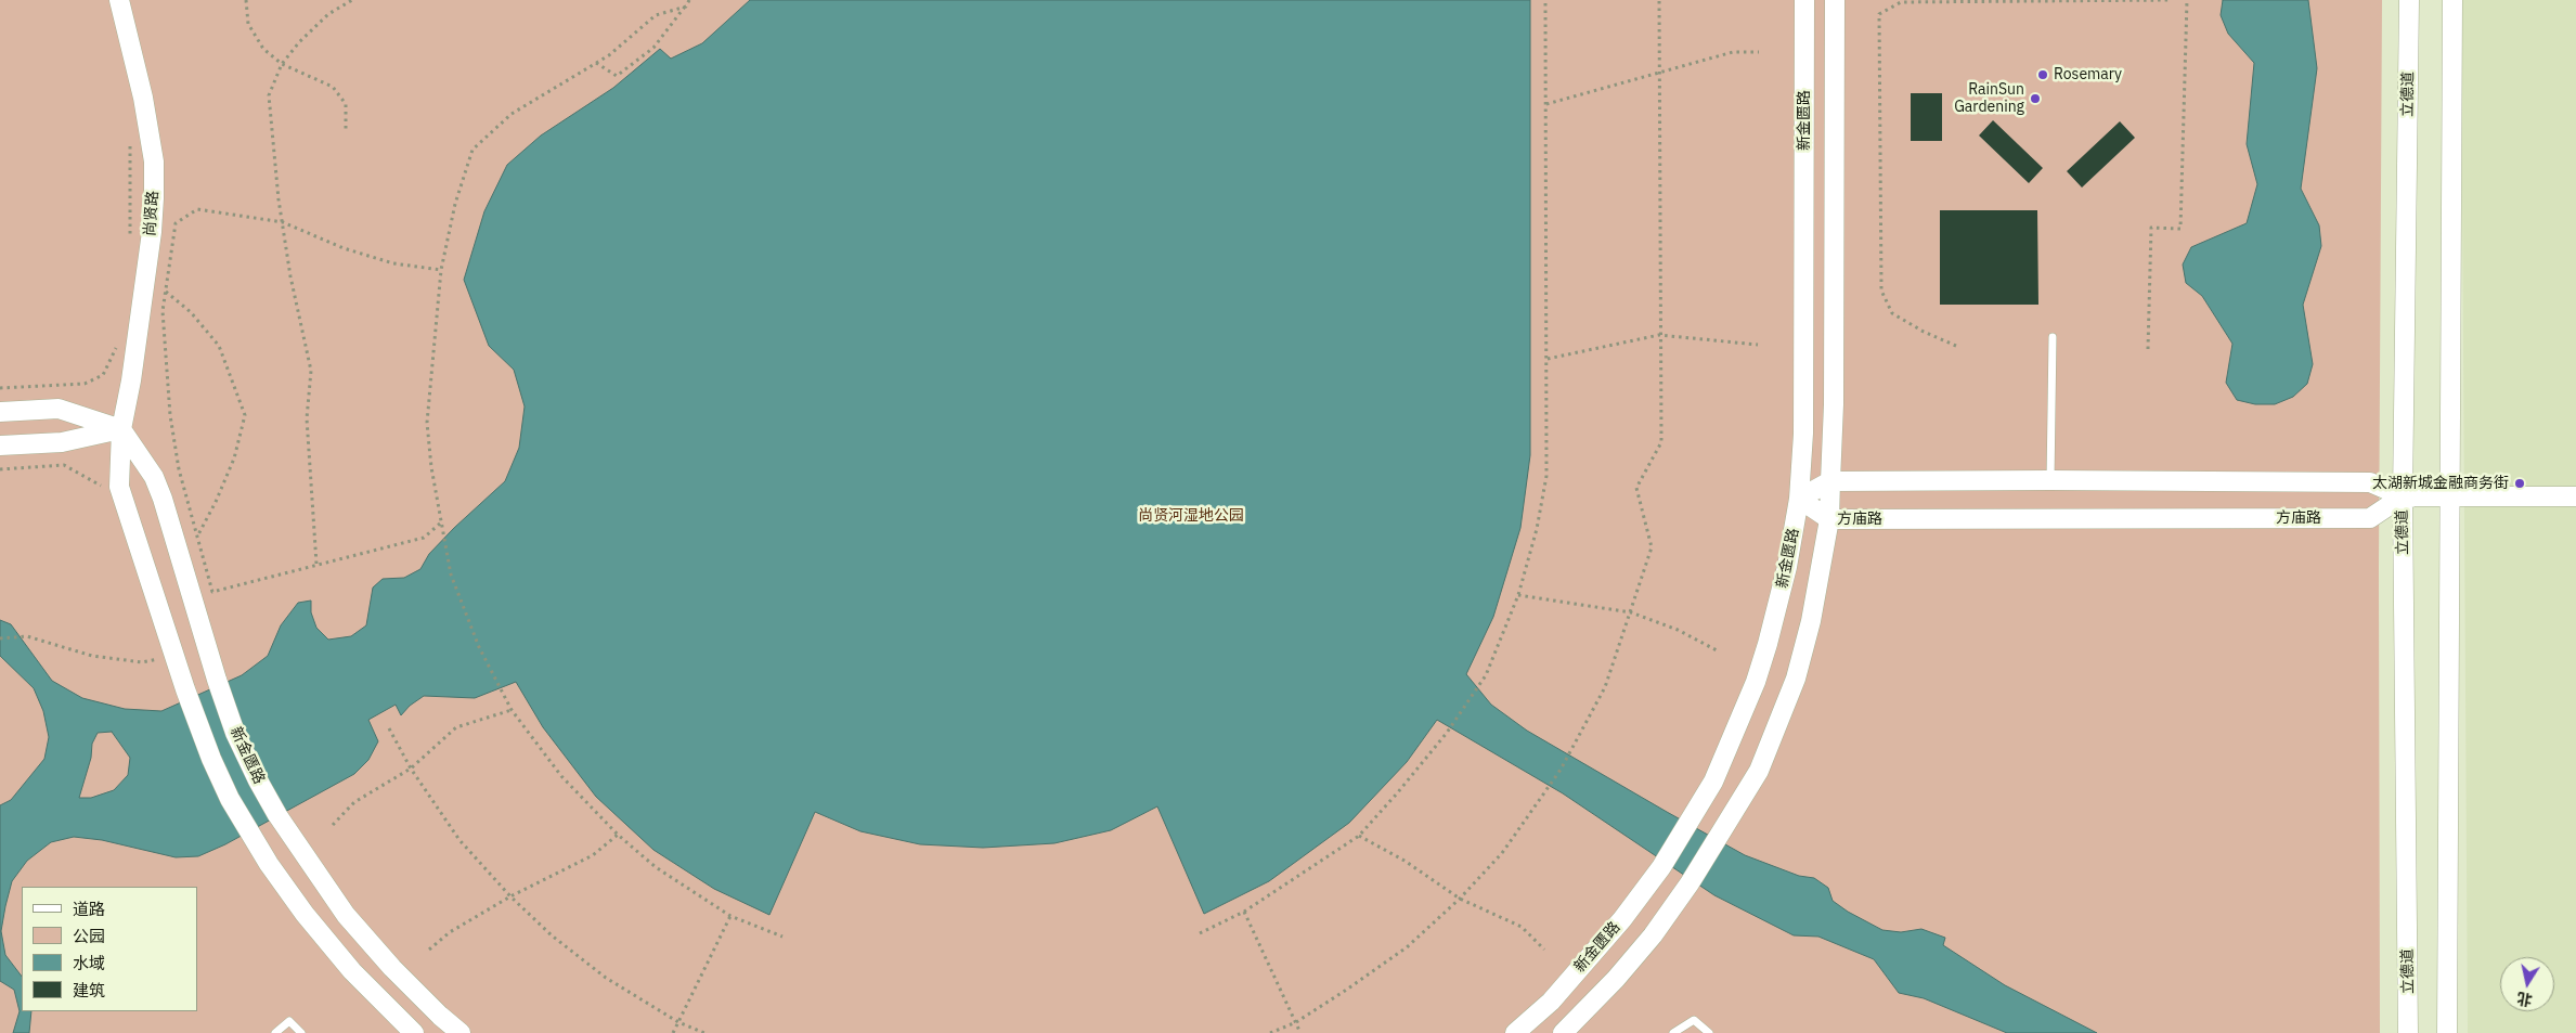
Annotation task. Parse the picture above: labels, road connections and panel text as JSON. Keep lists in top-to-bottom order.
{
  "streets": {
    "street": [
      "立德道",
      "新金匮路",
      "尚贤路",
      "方庙路"
    ]
  },
  "crossings": [
    ["立德道", "方庙路"],
    ["新金匮路", "尚贤路"],
    ["新金匮路", "方庙路"]
  ],
  "parks": ["尚贤河湿地公园"],
  "places": ["Rosemary", "RainSun Gardening", "太湖新城金融商务街"],
  "legend": [
    "道路",
    "公园",
    "水域",
    "建筑"
  ],
  "north": "bottom"
}
